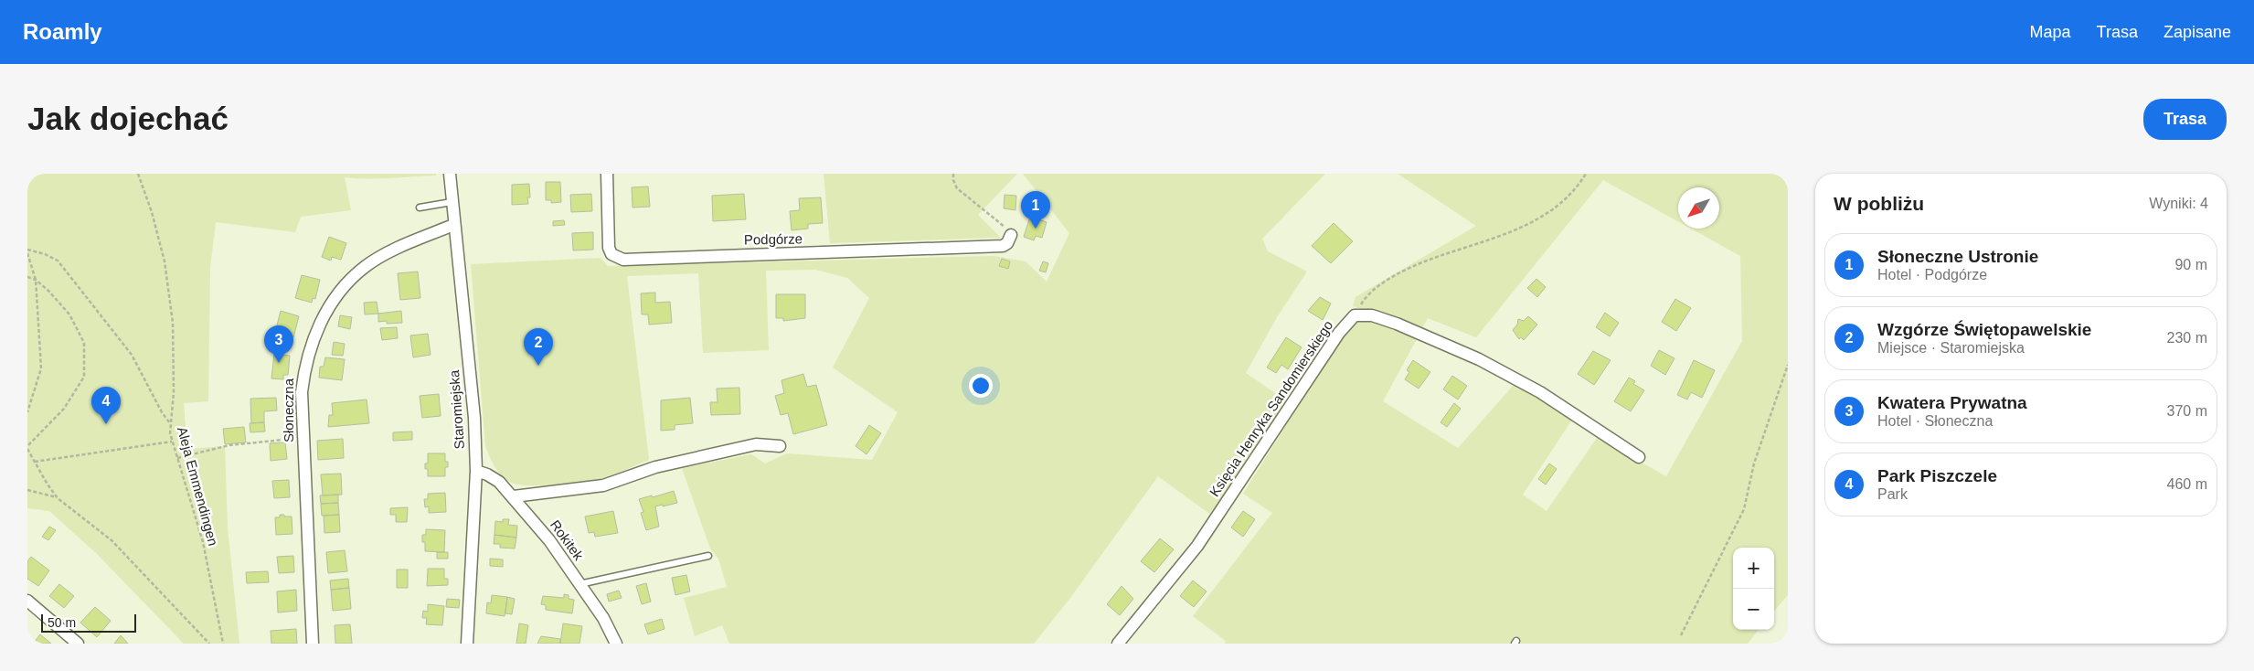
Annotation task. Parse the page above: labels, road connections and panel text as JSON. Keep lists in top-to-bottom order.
{
  "streets": {
    "street": [
      "Podgórze",
      "Księcia Henryka Sandomierskiego",
      "Staromiejska",
      "Słoneczna",
      "Rokitek"
    ],
    "path": ["Aleja Emmendingen"]
  },
  "crossings": [
    ["Staromiejska", "Słoneczna"],
    ["Staromiejska", "Rokitek"]
  ],
  "scale_bar": "50 m",
  "north": "bottom left",
  "page": {
    "header": "Roamly",
    "nav": ["Mapa", "Trasa", "Zapisane"],
    "buttons": "Trasa",
    "title": "Jak dojechać",
    "heading": ["W pobliżu", "Wyniki: 4"],
    "pins": [
      "1",
      "3",
      "2",
      "4"
    ],
    "list": [
      {
        "mark": "1",
        "name": "Słoneczne Ustronie",
        "note": "Hotel · Podgórze",
        "value": "90 m"
      },
      {
        "mark": "2",
        "name": "Wzgórze Świętopawelskie",
        "note": "Miejsce · Staromiejska",
        "value": "230 m"
      },
      {
        "mark": "3",
        "name": "Kwatera Prywatna",
        "note": "Hotel · Słoneczna",
        "value": "370 m"
      },
      {
        "mark": "4",
        "name": "Park Piszczele",
        "note": "Park",
        "value": "460 m"
      }
    ],
    "map_buttons": ["+", "−"],
    "scale": "50 m"
  }
}
